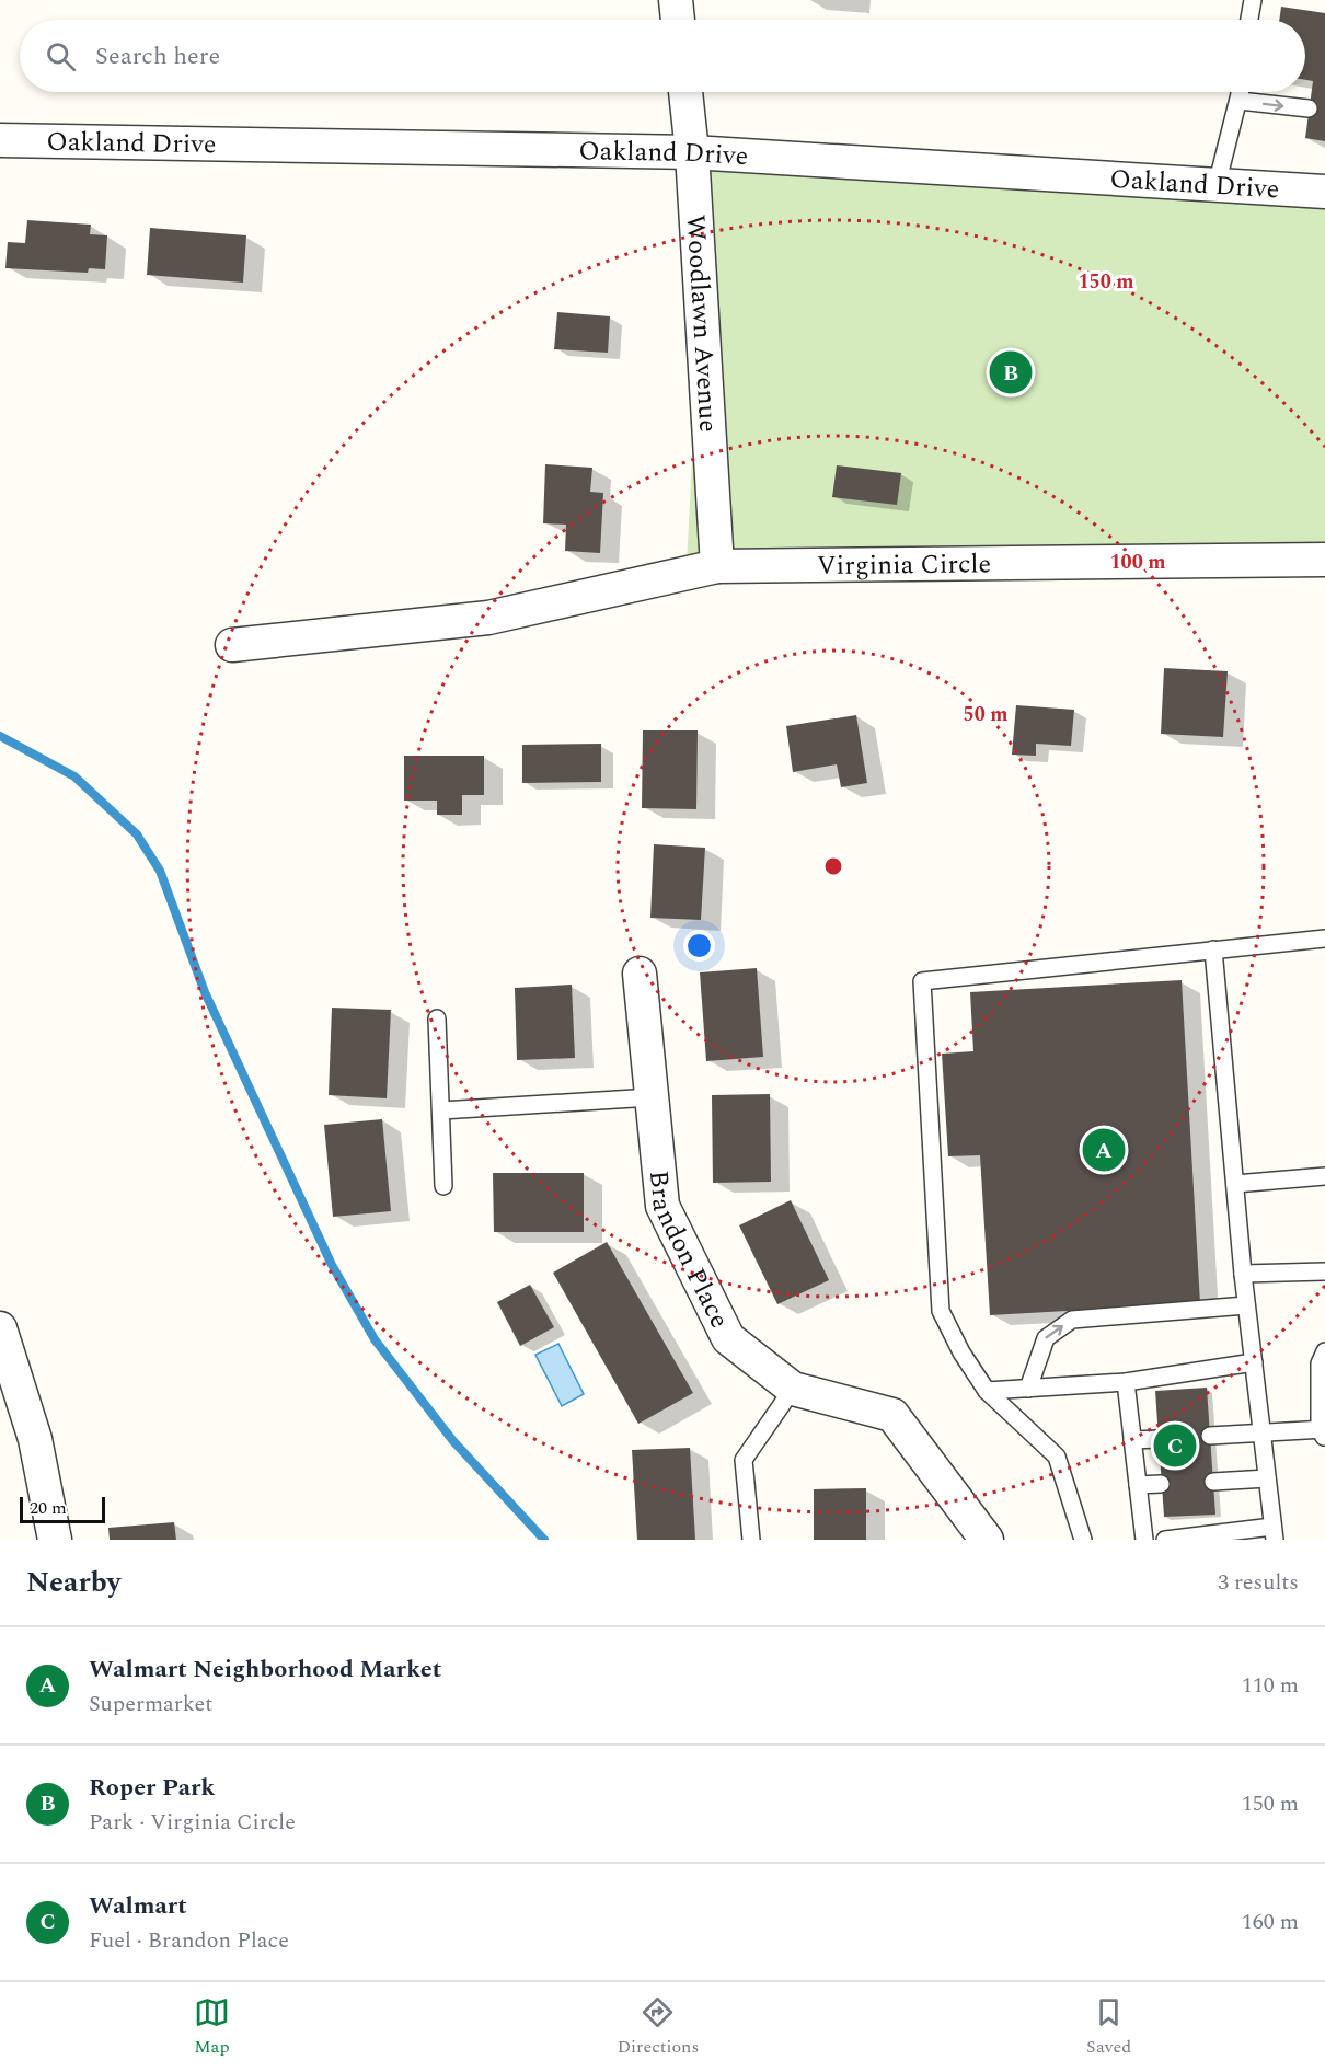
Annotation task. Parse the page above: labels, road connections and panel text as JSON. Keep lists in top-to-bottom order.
{
  "streets": {
    "street": [
      "Oakland Drive",
      "Woodlawn Avenue",
      "Virginia Circle",
      "Brandon Place"
    ]
  },
  "crossings": [
    ["Oakland Drive", "Woodlawn Avenue"],
    ["Woodlawn Avenue", "Virginia Circle"]
  ],
  "scale_bar": "20 m",
  "page": {
    "search": "Search here",
    "pins": ["B", "A", "C"],
    "scale": "20 m",
    "heading": ["Nearby", "3 results"],
    "list": [
      {
        "mark": "A",
        "name": "Walmart Neighborhood Market",
        "note": "Supermarket",
        "value": "110 m"
      },
      {
        "mark": "B",
        "name": "Roper Park",
        "note": "Park · Virginia Circle",
        "value": "150 m"
      },
      {
        "mark": "C",
        "name": "Walmart",
        "note": "Fuel · Brandon Place",
        "value": "160 m"
      }
    ],
    "nav": ["Map", "Directions", "Saved"]
  },
  "rings": ["150 m", "100 m", "50 m"]
}
